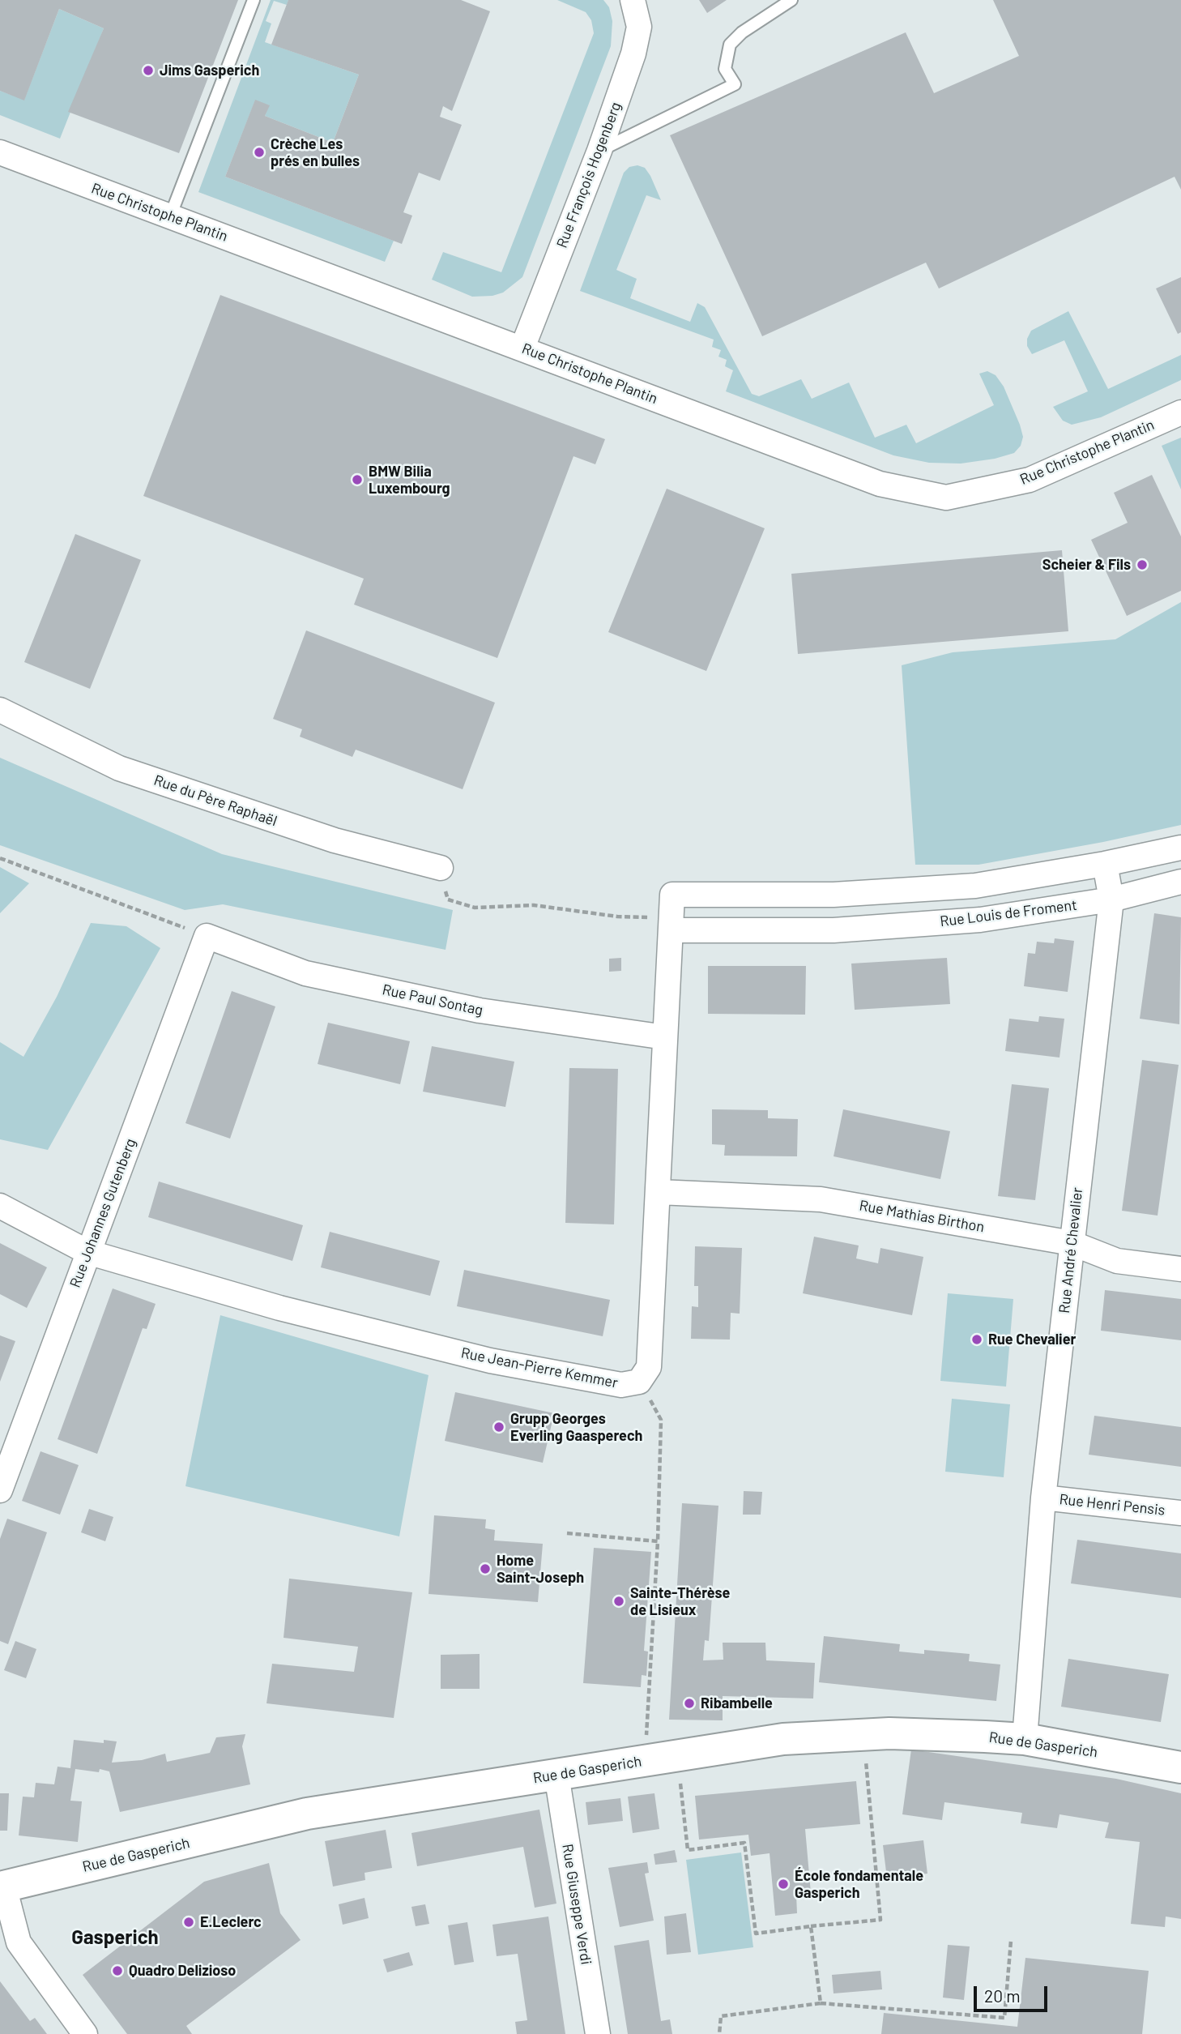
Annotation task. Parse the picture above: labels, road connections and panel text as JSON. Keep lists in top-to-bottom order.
{
  "streets": {
    "street": [
      "Rue François Hogenberg",
      "Rue Christophe Plantin",
      "Rue du Père Raphaël",
      "Rue Louis de Froment",
      "Rue Paul Sontag",
      "Rue Johannes Gutenberg",
      "Rue Mathias Birthon",
      "Rue André Chevalier",
      "Rue Jean-Pierre Kemmer",
      "Rue Henri Pensis",
      "Rue de Gasperich",
      "Rue Giuseppe Verdi"
    ]
  },
  "crossings": [
    ["Rue François Hogenberg", "Rue Christophe Plantin"],
    ["Rue Louis de Froment", "Rue André Chevalier"],
    ["Rue Louis de Froment", "Rue Jean-Pierre Kemmer"],
    ["Rue Paul Sontag", "Rue Johannes Gutenberg"],
    ["Rue Paul Sontag", "Rue Jean-Pierre Kemmer"],
    ["Rue Johannes Gutenberg", "Rue Jean-Pierre Kemmer"],
    ["Rue Mathias Birthon", "Rue André Chevalier"],
    ["Rue Mathias Birthon", "Rue Jean-Pierre Kemmer"],
    ["Rue André Chevalier", "Rue Henri Pensis"],
    ["Rue André Chevalier", "Rue de Gasperich"],
    ["Rue de Gasperich", "Rue Giuseppe Verdi"]
  ],
  "districts": ["Gasperich"],
  "places": [
    "Jims Gasperich",
    "Crèche Les prés en bulles",
    "BMW Bilia Luxembourg",
    "Scheier & Fils",
    "Rue Chevalier",
    "Grupp Georges Everling Gaasperech",
    "Home Saint-Joseph",
    "Sainte-Thérèse de Lisieux",
    "Ribambelle",
    "École fondamentale Gasperich",
    "E.Leclerc",
    "Quadro Delizioso"
  ],
  "scale_bar": "20 m"
}
